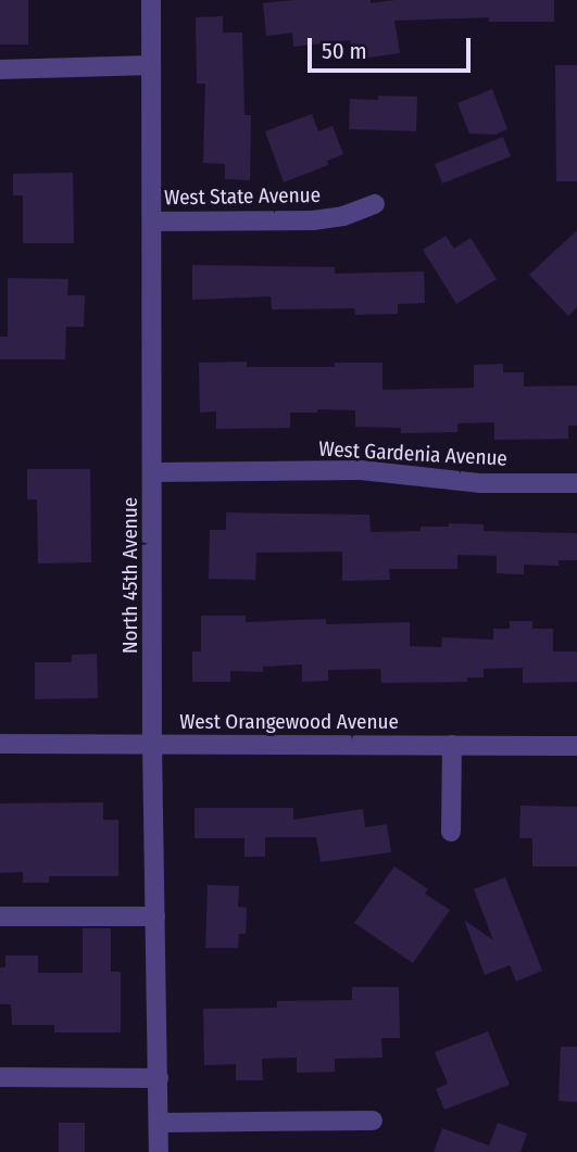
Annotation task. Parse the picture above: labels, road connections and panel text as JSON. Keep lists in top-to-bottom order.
{
  "streets": {
    "street": [
      "West State Avenue",
      "West Gardenia Avenue",
      "North 45th Avenue",
      "West Orangewood Avenue"
    ]
  },
  "crossings": [
    ["West State Avenue", "North 45th Avenue"],
    ["West Gardenia Avenue", "North 45th Avenue"],
    ["North 45th Avenue", "West Orangewood Avenue"]
  ],
  "scale_bar": "50 m"
}
